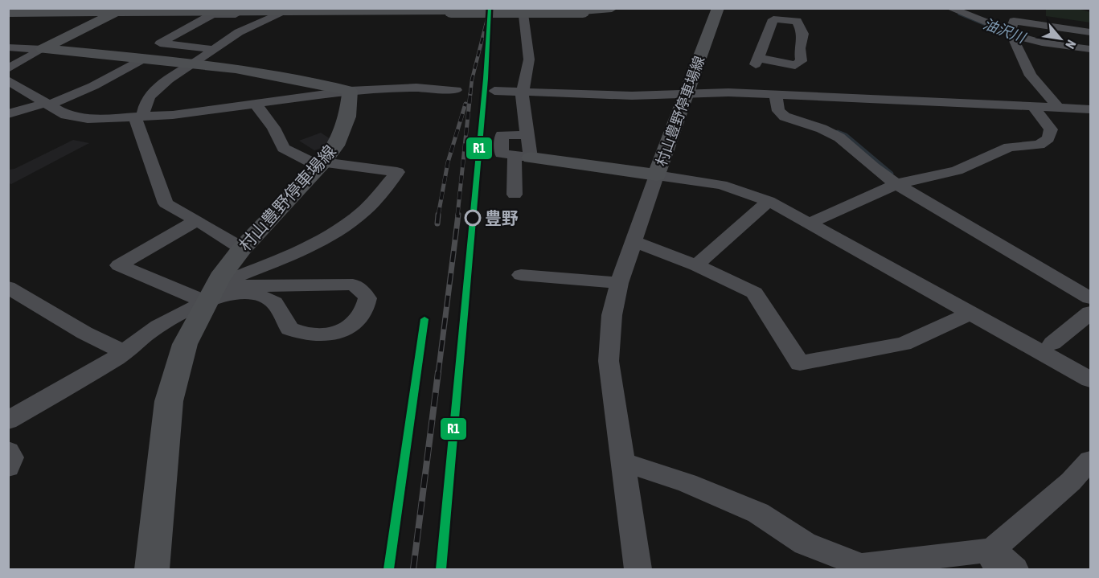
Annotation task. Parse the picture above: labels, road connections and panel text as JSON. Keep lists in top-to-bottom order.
{
  "streets": {
    "main road": ["村山豊野停車場線"]
  },
  "water": ["油沢川"],
  "places": ["豊野"],
  "lines": ["transit line R1"],
  "north": "bottom right"
}
